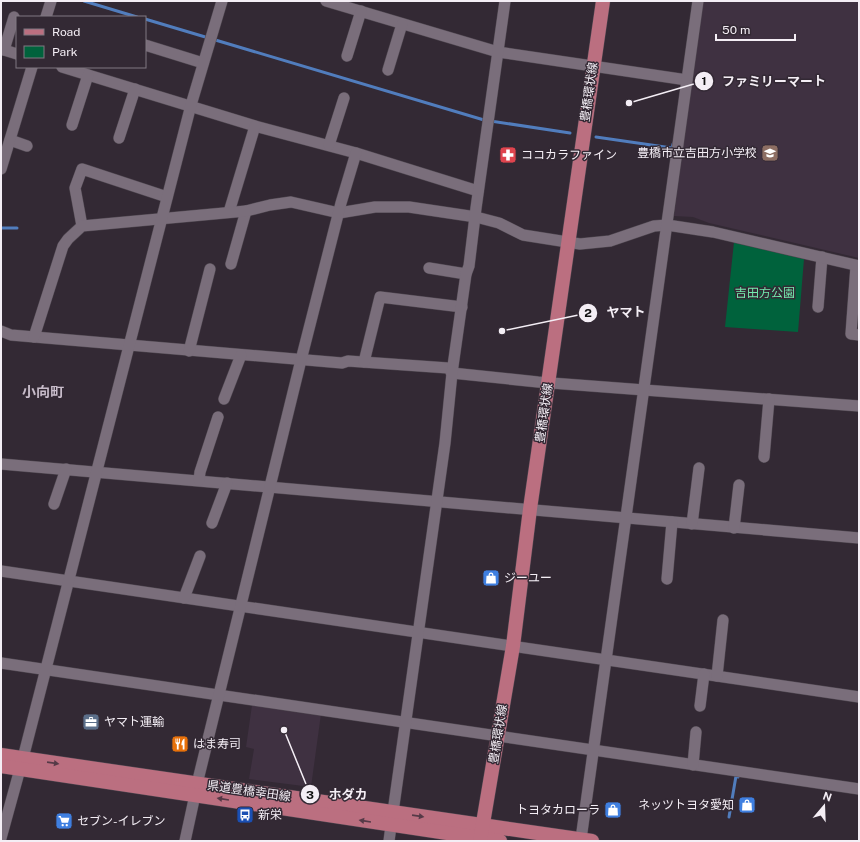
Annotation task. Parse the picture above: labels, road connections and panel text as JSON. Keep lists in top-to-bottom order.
{
  "streets": {
    "main road": ["豊橋環状線", "県道豊橋幸田線"]
  },
  "crossings": [
    ["豊橋環状線", "県道豊橋幸田線"]
  ],
  "districts": ["小向町"],
  "parks": ["吉田方公園"],
  "places": {
    "other": ["ファミリーマート", "ヤマト", "ホダカ"],
    "school or university": ["豊橋市立吉田方小学校"],
    "pharmacy": ["ココカラファイン"],
    "shop": ["ジーユー", "ネッツトヨタ愛知", "トヨタカローラ"],
    "office": ["ヤマト運輸"],
    "restaurant": ["はま寿司"],
    "bus stop": ["新栄"],
    "supermarket": ["セブン-イレブン"]
  },
  "legend": ["Road", "Park"],
  "scale_bar": "50 m",
  "north": "top"
}
